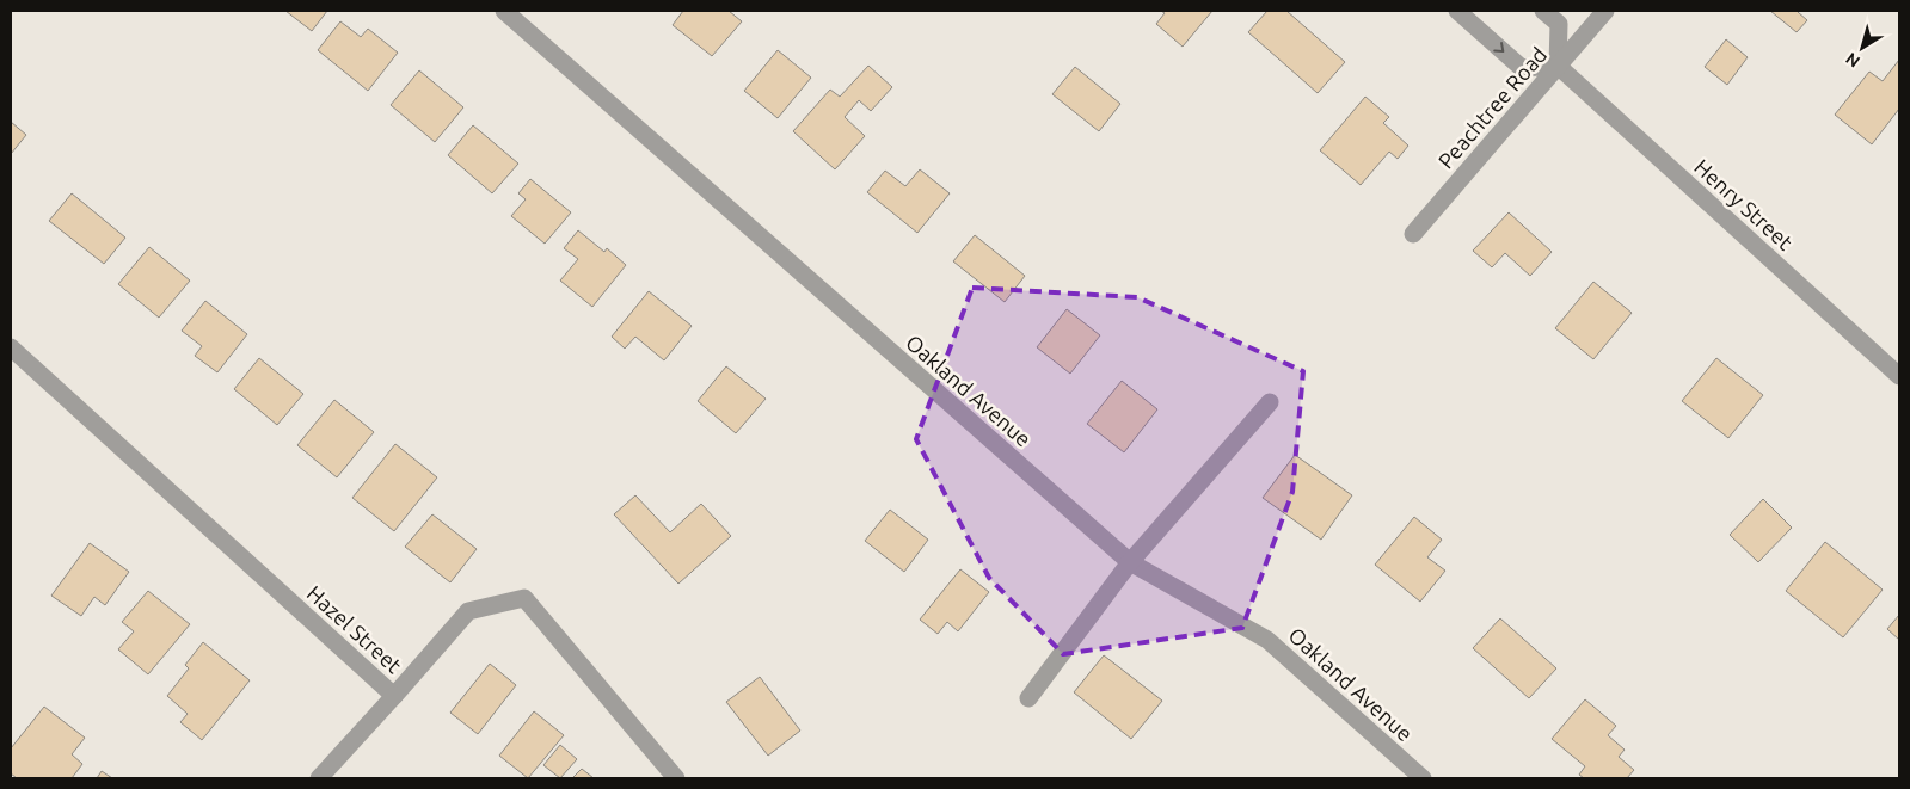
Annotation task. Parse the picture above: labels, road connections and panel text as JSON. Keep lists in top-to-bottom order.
{
  "streets": {
    "street": [
      "Peachtree Road",
      "Henry Street",
      "Oakland Avenue",
      "Hazel Street"
    ]
  },
  "crossings": [
    ["Peachtree Road", "Henry Street"]
  ],
  "north": "bottom left"
}
